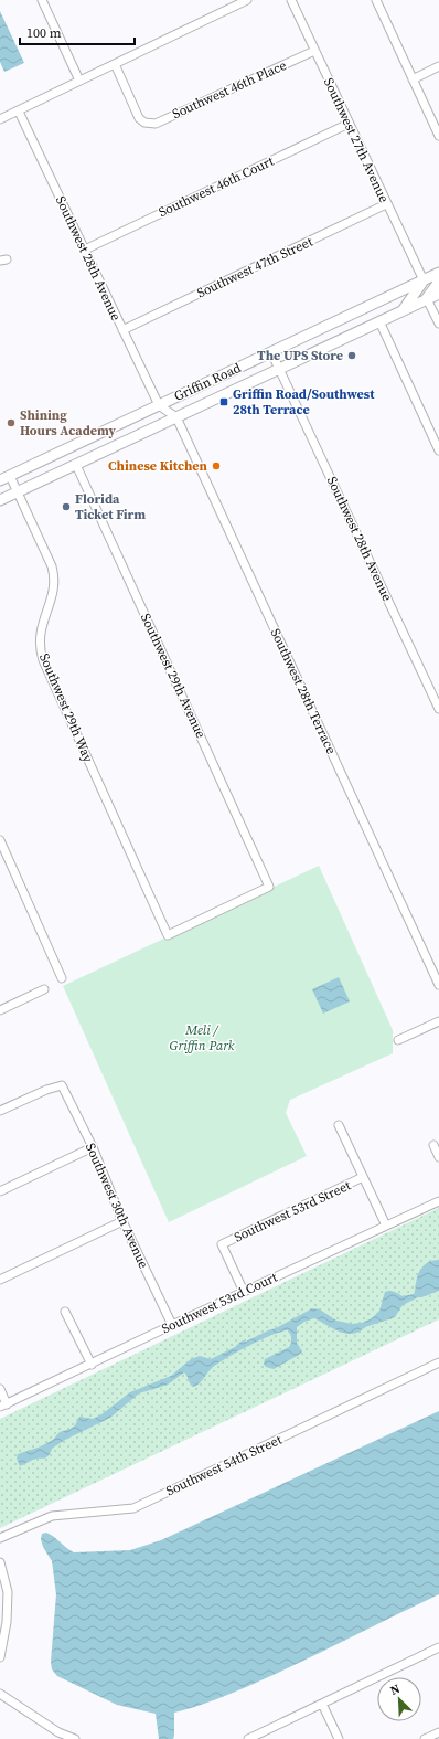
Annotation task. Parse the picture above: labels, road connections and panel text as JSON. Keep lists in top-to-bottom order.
{
  "streets": {
    "main road": ["Griffin Road"],
    "street": [
      "Southwest 46th Place",
      "Southwest 27th Avenue",
      "Southwest 46th Court",
      "Southwest 28th Avenue",
      "Southwest 47th Street",
      "Southwest 29th Avenue",
      "Southwest 28th Terrace",
      "Southwest 29th Way",
      "Southwest 30th Avenue",
      "Southwest 53rd Street",
      "Southwest 53rd Court",
      "Southwest 54th Street"
    ]
  },
  "crossings": [
    ["Southwest 46th Place", "Southwest 27th Avenue"],
    ["Southwest 27th Avenue", "Southwest 46th Court"],
    ["Southwest 27th Avenue", "Southwest 47th Street"],
    ["Southwest 27th Avenue", "Griffin Road"],
    ["Southwest 46th Court", "Southwest 28th Avenue"],
    ["Southwest 28th Avenue", "Southwest 47th Street"],
    ["Southwest 28th Avenue", "Griffin Road"],
    ["Griffin Road", "Southwest 29th Avenue"],
    ["Griffin Road", "Southwest 28th Terrace"],
    ["Griffin Road", "Southwest 29th Way"],
    ["Southwest 29th Avenue", "Southwest 29th Way"],
    ["Southwest 30th Avenue", "Southwest 53rd Court"],
    ["Southwest 53rd Street", "Southwest 53rd Court"]
  ],
  "parks": ["Meli / Griffin Park"],
  "places": {
    "other": [
      "The UPS Store",
      "Shining Hours Academy",
      "Chinese Kitchen",
      "Florida Ticket Firm"
    ],
    "transit": ["Griffin Road/Southwest 28th Terrace"]
  },
  "scale_bar": "100 m",
  "north": "top left"
}
